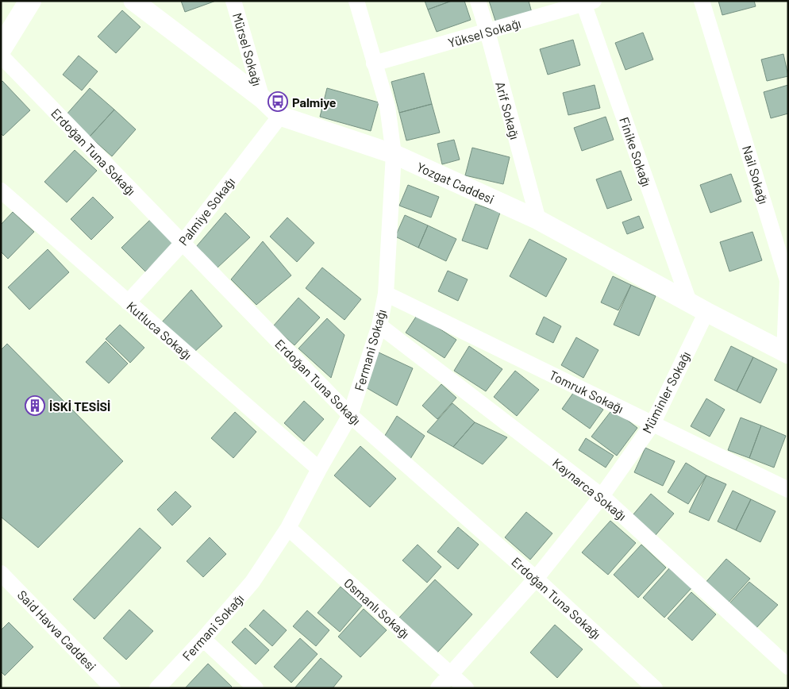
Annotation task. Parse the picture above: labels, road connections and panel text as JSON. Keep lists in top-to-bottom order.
{
  "streets": {
    "street": [
      "Yüksel Sokağı",
      "Mürsel Sokağı",
      "Arif Sokağı",
      "Erdoğan Tuna Sokağı",
      "Finike Sokağı",
      "Nail Sokağı",
      "Yozgat Caddesi",
      "Palmiye Sokağı",
      "Kutluca Sokağı",
      "Fermani Sokağı",
      "Tomruk Sokağı",
      "Müminler Sokağı",
      "Kaynarca Sokağı",
      "Osmanlı Sokağı",
      "Said Havva Caddesi"
    ]
  },
  "crossings": [
    ["Yüksel Sokağı", "Arif Sokağı"],
    ["Yüksel Sokağı", "Finike Sokağı"],
    ["Yüksel Sokağı", "Fermani Sokağı"],
    ["Mürsel Sokağı", "Yozgat Caddesi"],
    ["Arif Sokağı", "Yozgat Caddesi"],
    ["Erdoğan Tuna Sokağı", "Palmiye Sokağı"],
    ["Erdoğan Tuna Sokağı", "Fermani Sokağı"],
    ["Erdoğan Tuna Sokağı", "Müminler Sokağı"],
    ["Finike Sokağı", "Yozgat Caddesi"],
    ["Nail Sokağı", "Yozgat Caddesi"],
    ["Yozgat Caddesi", "Palmiye Sokağı"],
    ["Yozgat Caddesi", "Fermani Sokağı"],
    ["Yozgat Caddesi", "Müminler Sokağı"],
    ["Palmiye Sokağı", "Kutluca Sokağı"],
    ["Kutluca Sokağı", "Fermani Sokağı"],
    ["Fermani Sokağı", "Tomruk Sokağı"],
    ["Fermani Sokağı", "Kaynarca Sokağı"],
    ["Fermani Sokağı", "Osmanlı Sokağı"],
    ["Tomruk Sokağı", "Müminler Sokağı"],
    ["Müminler Sokağı", "Kaynarca Sokağı"],
    ["Müminler Sokağı", "Osmanlı Sokağı"]
  ],
  "places": {
    "bus stop": ["Palmiye"],
    "building": ["İSKİ TESİSİ"]
  }
}
